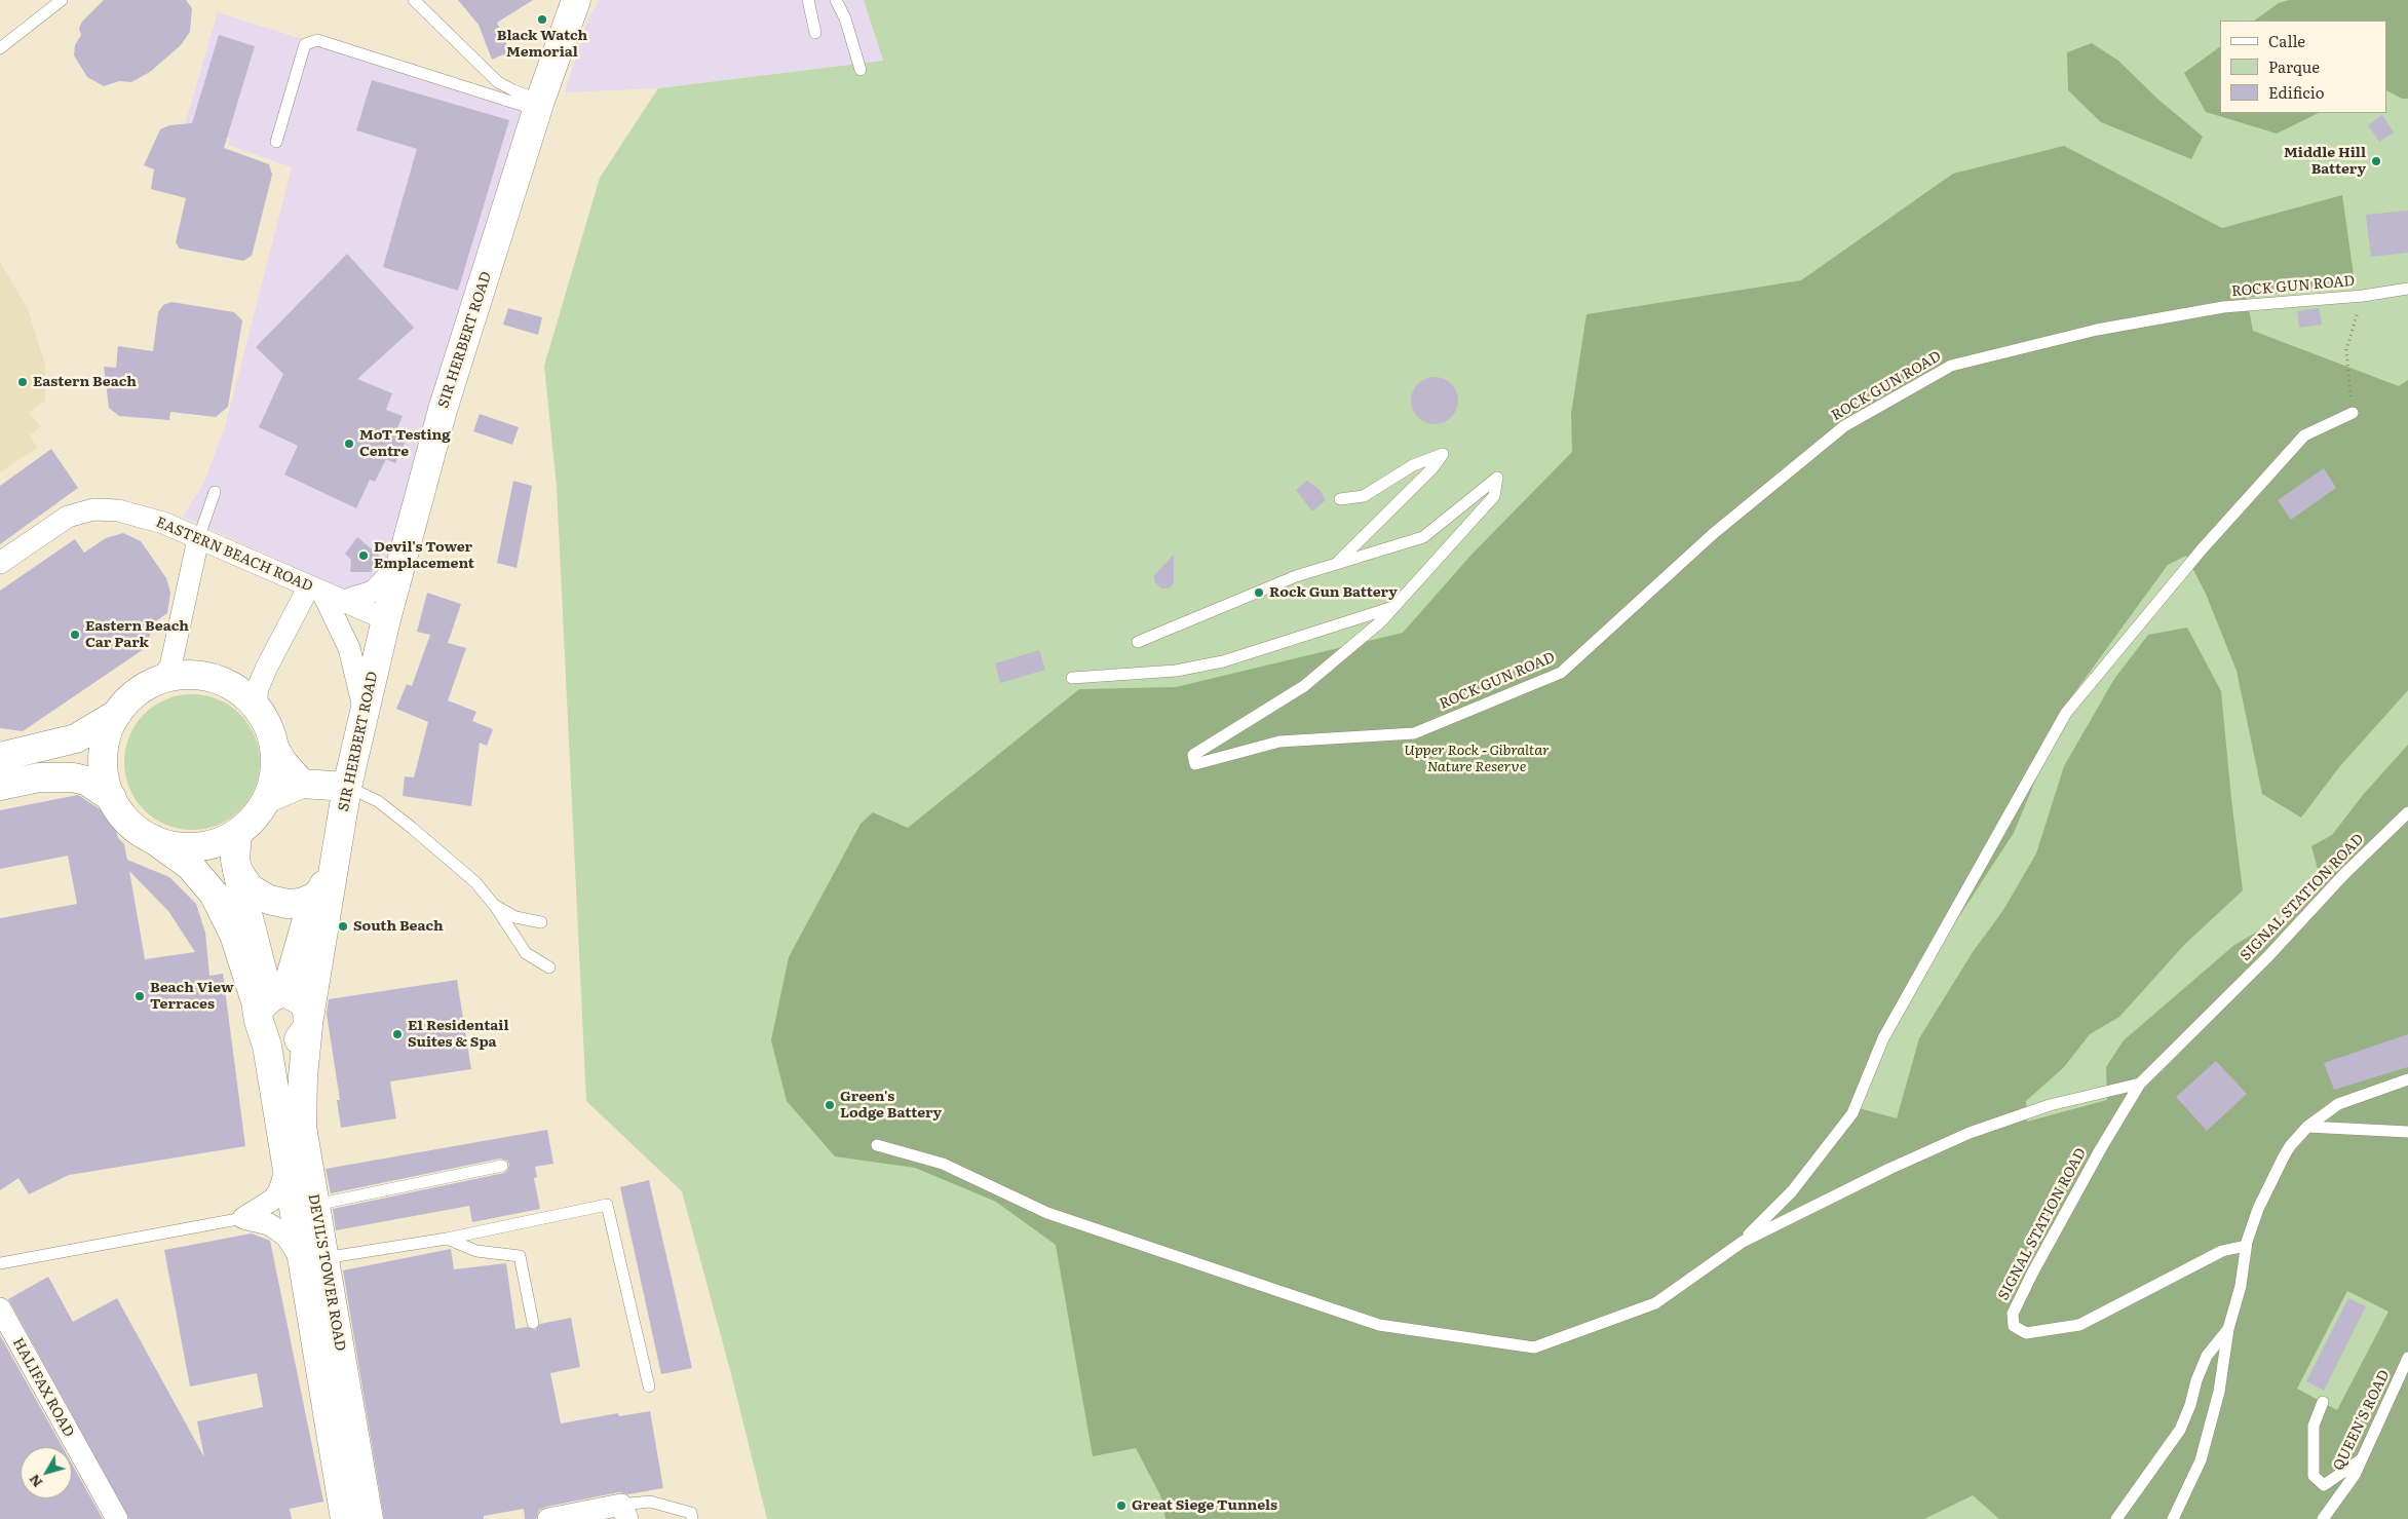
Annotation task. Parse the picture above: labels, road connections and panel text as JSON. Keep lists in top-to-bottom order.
{
  "streets": {
    "main road": ["SIR HERBERT ROAD", "DEVIL'S TOWER ROAD"],
    "street": ["EASTERN BEACH ROAD", "HALIFAX ROAD"],
    "lane": ["ROCK GUN ROAD", "SIGNAL STATION ROAD", "QUEEN'S ROAD"]
  },
  "crossings": [
    ["SIR HERBERT ROAD", "EASTERN BEACH ROAD"],
    ["SIR HERBERT ROAD", "DEVIL'S TOWER ROAD"]
  ],
  "parks": ["Upper Rock - Gibraltar Nature Reserve"],
  "places": [
    "Black Watch Memorial",
    "Middle Hill Battery",
    "Eastern Beach",
    "MoT Testing Centre",
    "Devil's Tower Emplacement",
    "Rock Gun Battery",
    "Eastern Beach Car Park",
    "South Beach",
    "Beach View Terraces",
    "E1 Residentail Suites & Spa",
    "Green's Lodge Battery",
    "Great Siege Tunnels"
  ],
  "legend": ["Calle", "Parque", "Edificio"],
  "north": "bottom left"
}
